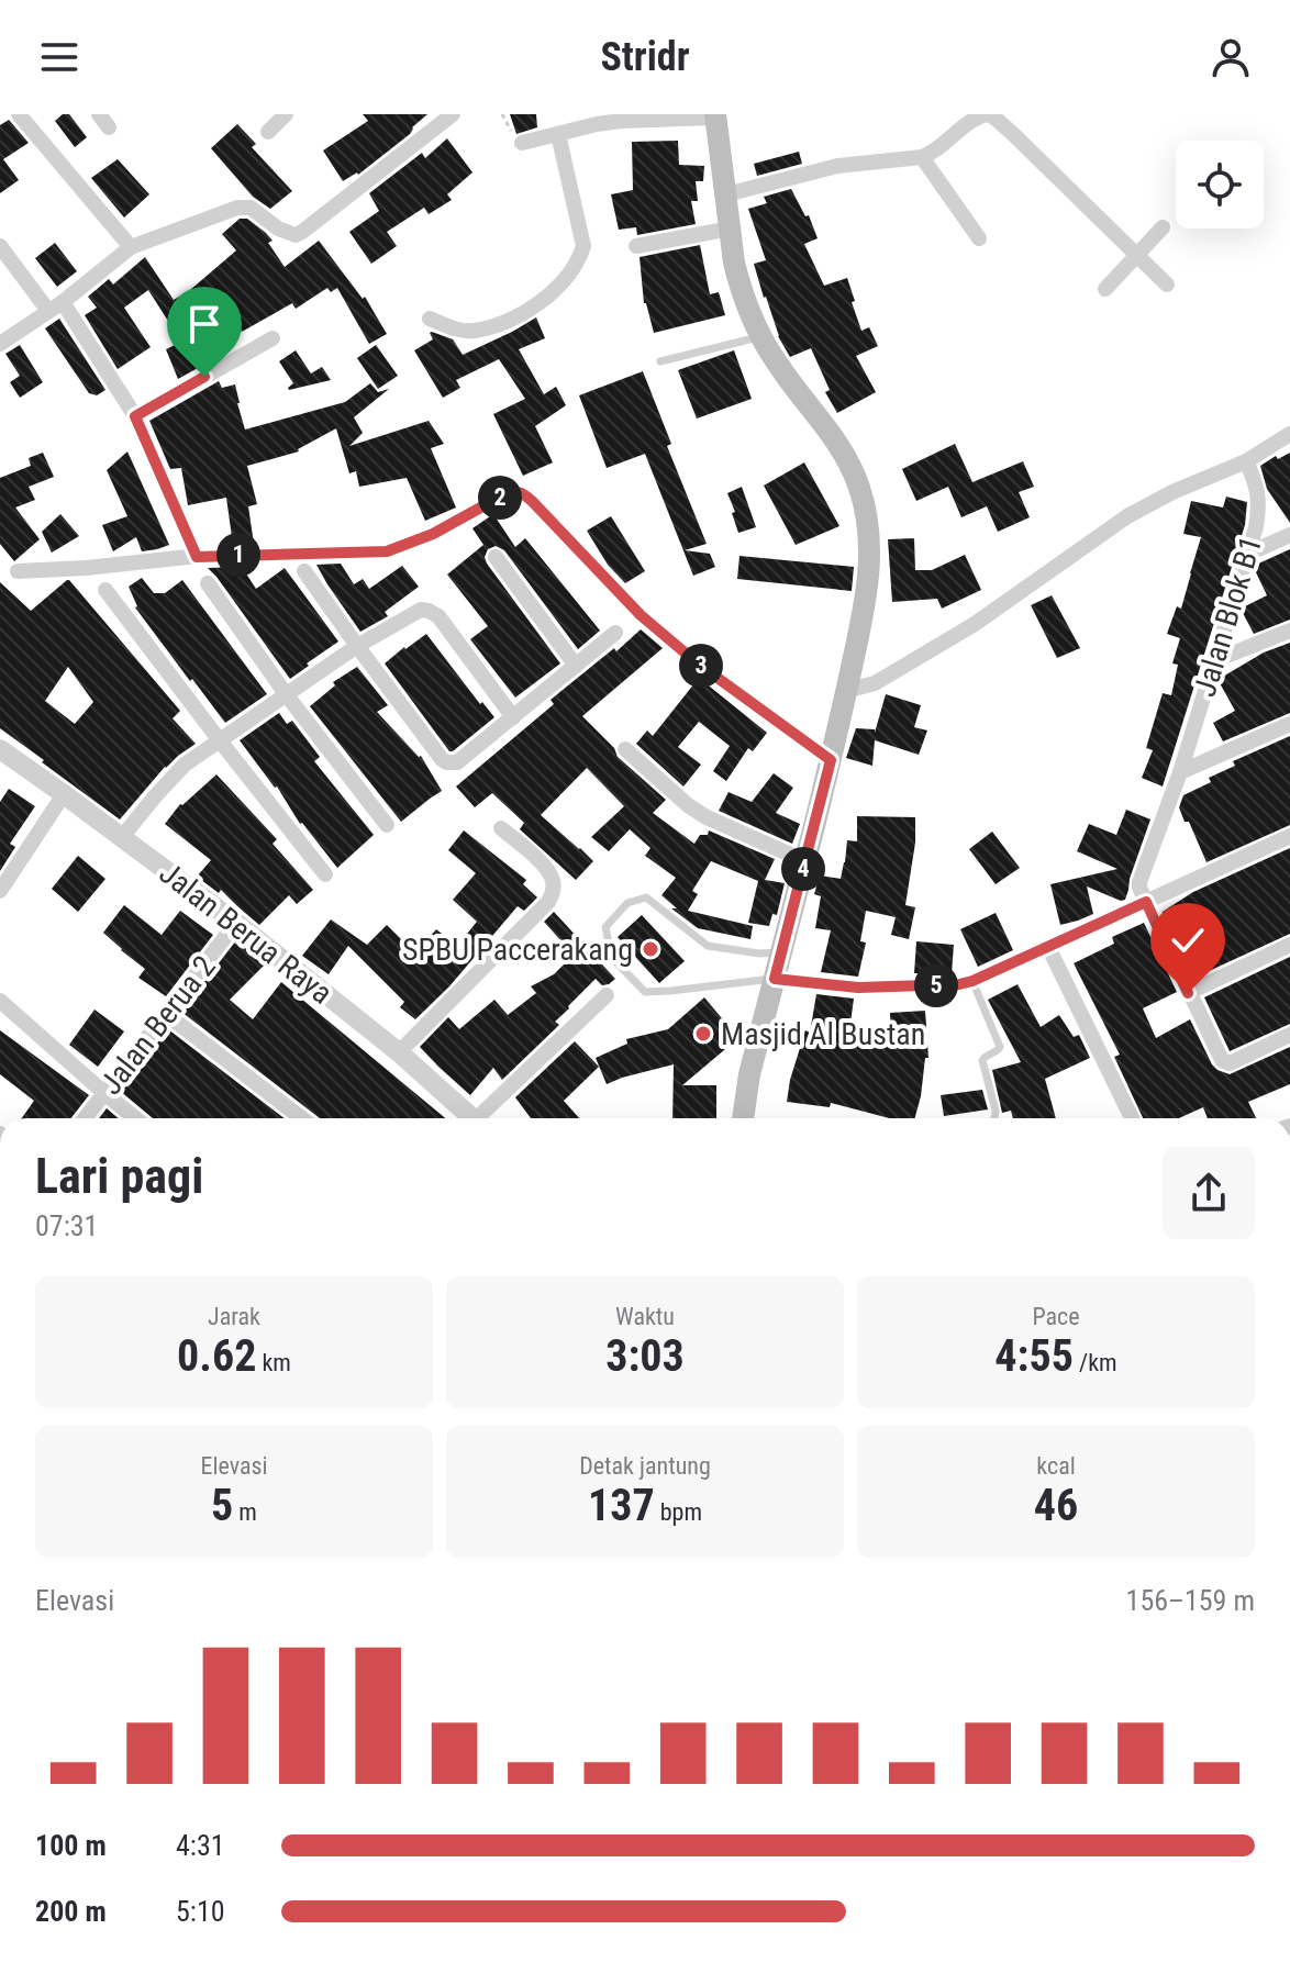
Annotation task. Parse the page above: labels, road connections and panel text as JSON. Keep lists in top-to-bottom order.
{
  "streets": {
    "street": ["Jalan Blok B1", "Jalan Berua Raya", "Jalan Berua 2"]
  },
  "crossings": [
    ["Jalan Berua Raya", "Jalan Berua 2"]
  ],
  "places": ["SPBU Paccerakang", "Masjid Al Bustan"],
  "page": {
    "header": "Stridr",
    "pins": [
      "2",
      "1",
      "3",
      "4",
      "5"
    ],
    "heading": ["Lari pagi", "07:31"],
    "stats": [
      ["Jarak", "0.62 km"],
      ["Waktu", "3:03"],
      ["Pace", "4:55 /km"],
      ["Elevasi", "5 m"],
      ["Detak jantung", "137 bpm"],
      ["kcal", "46"]
    ],
    "chart": ["Elevasi", "156–159 m"],
    "list": [
      {
        "name": "100 m",
        "note": "4:31"
      },
      {
        "name": "200 m",
        "note": "5:10"
      }
    ]
  }
}
